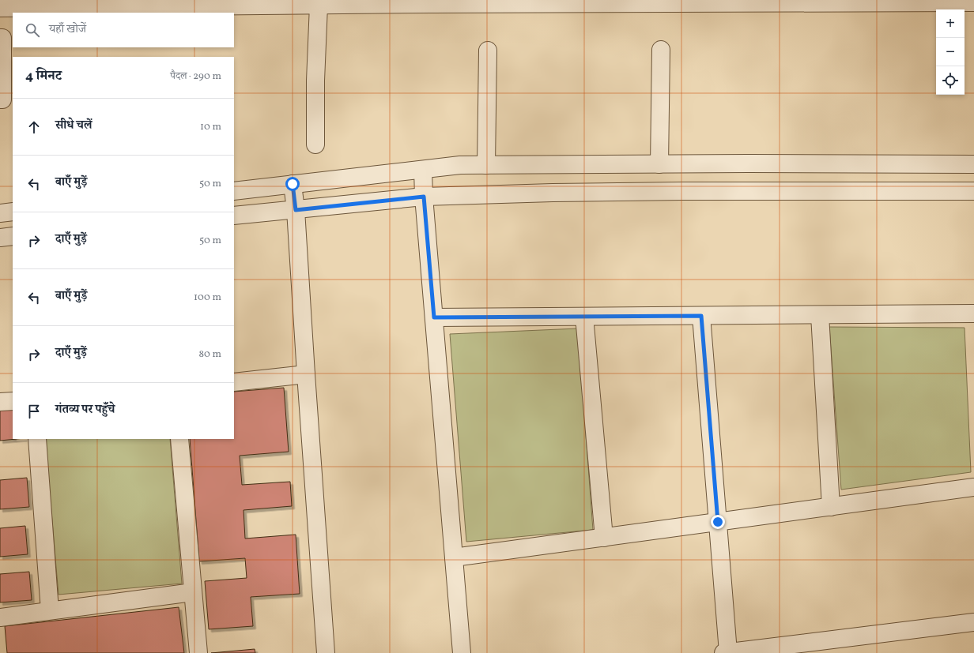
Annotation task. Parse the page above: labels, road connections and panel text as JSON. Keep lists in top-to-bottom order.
{
  "page": {
    "map_buttons": ["+", "−"],
    "search": "यहाँ खोजें",
    "heading": ["4 मिनट", "पैदल · 290 m"],
    "list": [
      ["सीधे चलें", "10 m"],
      ["बाएँ मुड़ें", "50 m"],
      ["दाएँ मुड़ें", "50 m"],
      ["बाएँ मुड़ें", "100 m"],
      ["दाएँ मुड़ें", "80 m"],
      "गंतव्य पर पहुँचे"
    ]
  }
}
